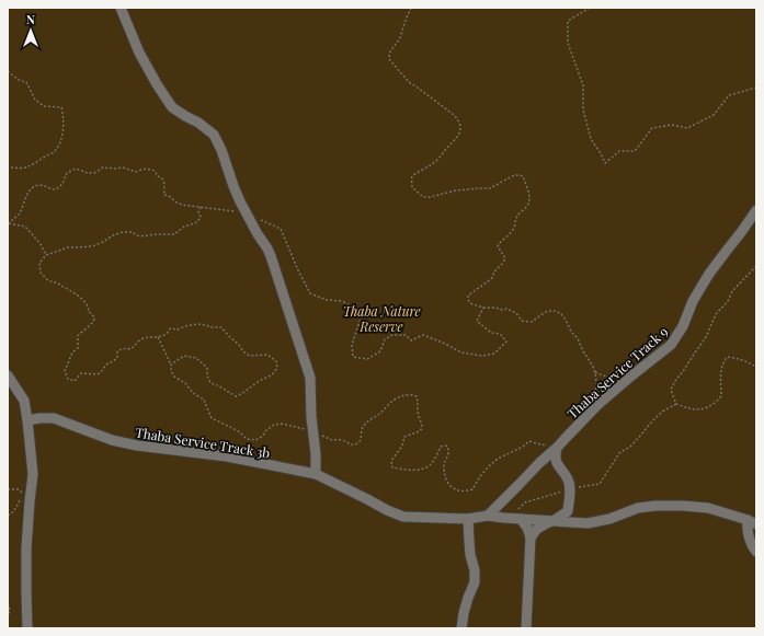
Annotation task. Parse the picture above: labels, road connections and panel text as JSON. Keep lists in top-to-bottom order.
{
  "streets": {
    "street": ["Thaba Service Track 9", "Thaba Service Track 3b"]
  },
  "crossings": [
    ["Thaba Service Track 9", "Thaba Service Track 3b"]
  ],
  "parks": ["Thaba Nature Reserve"],
  "north": "top"
}
